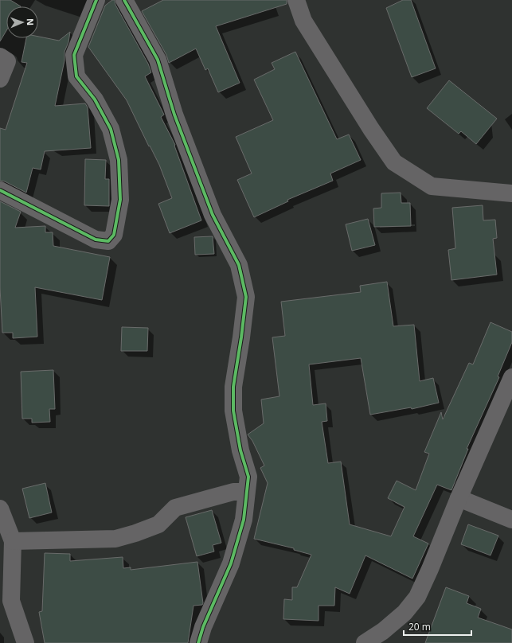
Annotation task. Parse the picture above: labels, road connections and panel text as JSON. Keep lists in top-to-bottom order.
{
  "scale_bar": "20 m",
  "north": "right"
}
